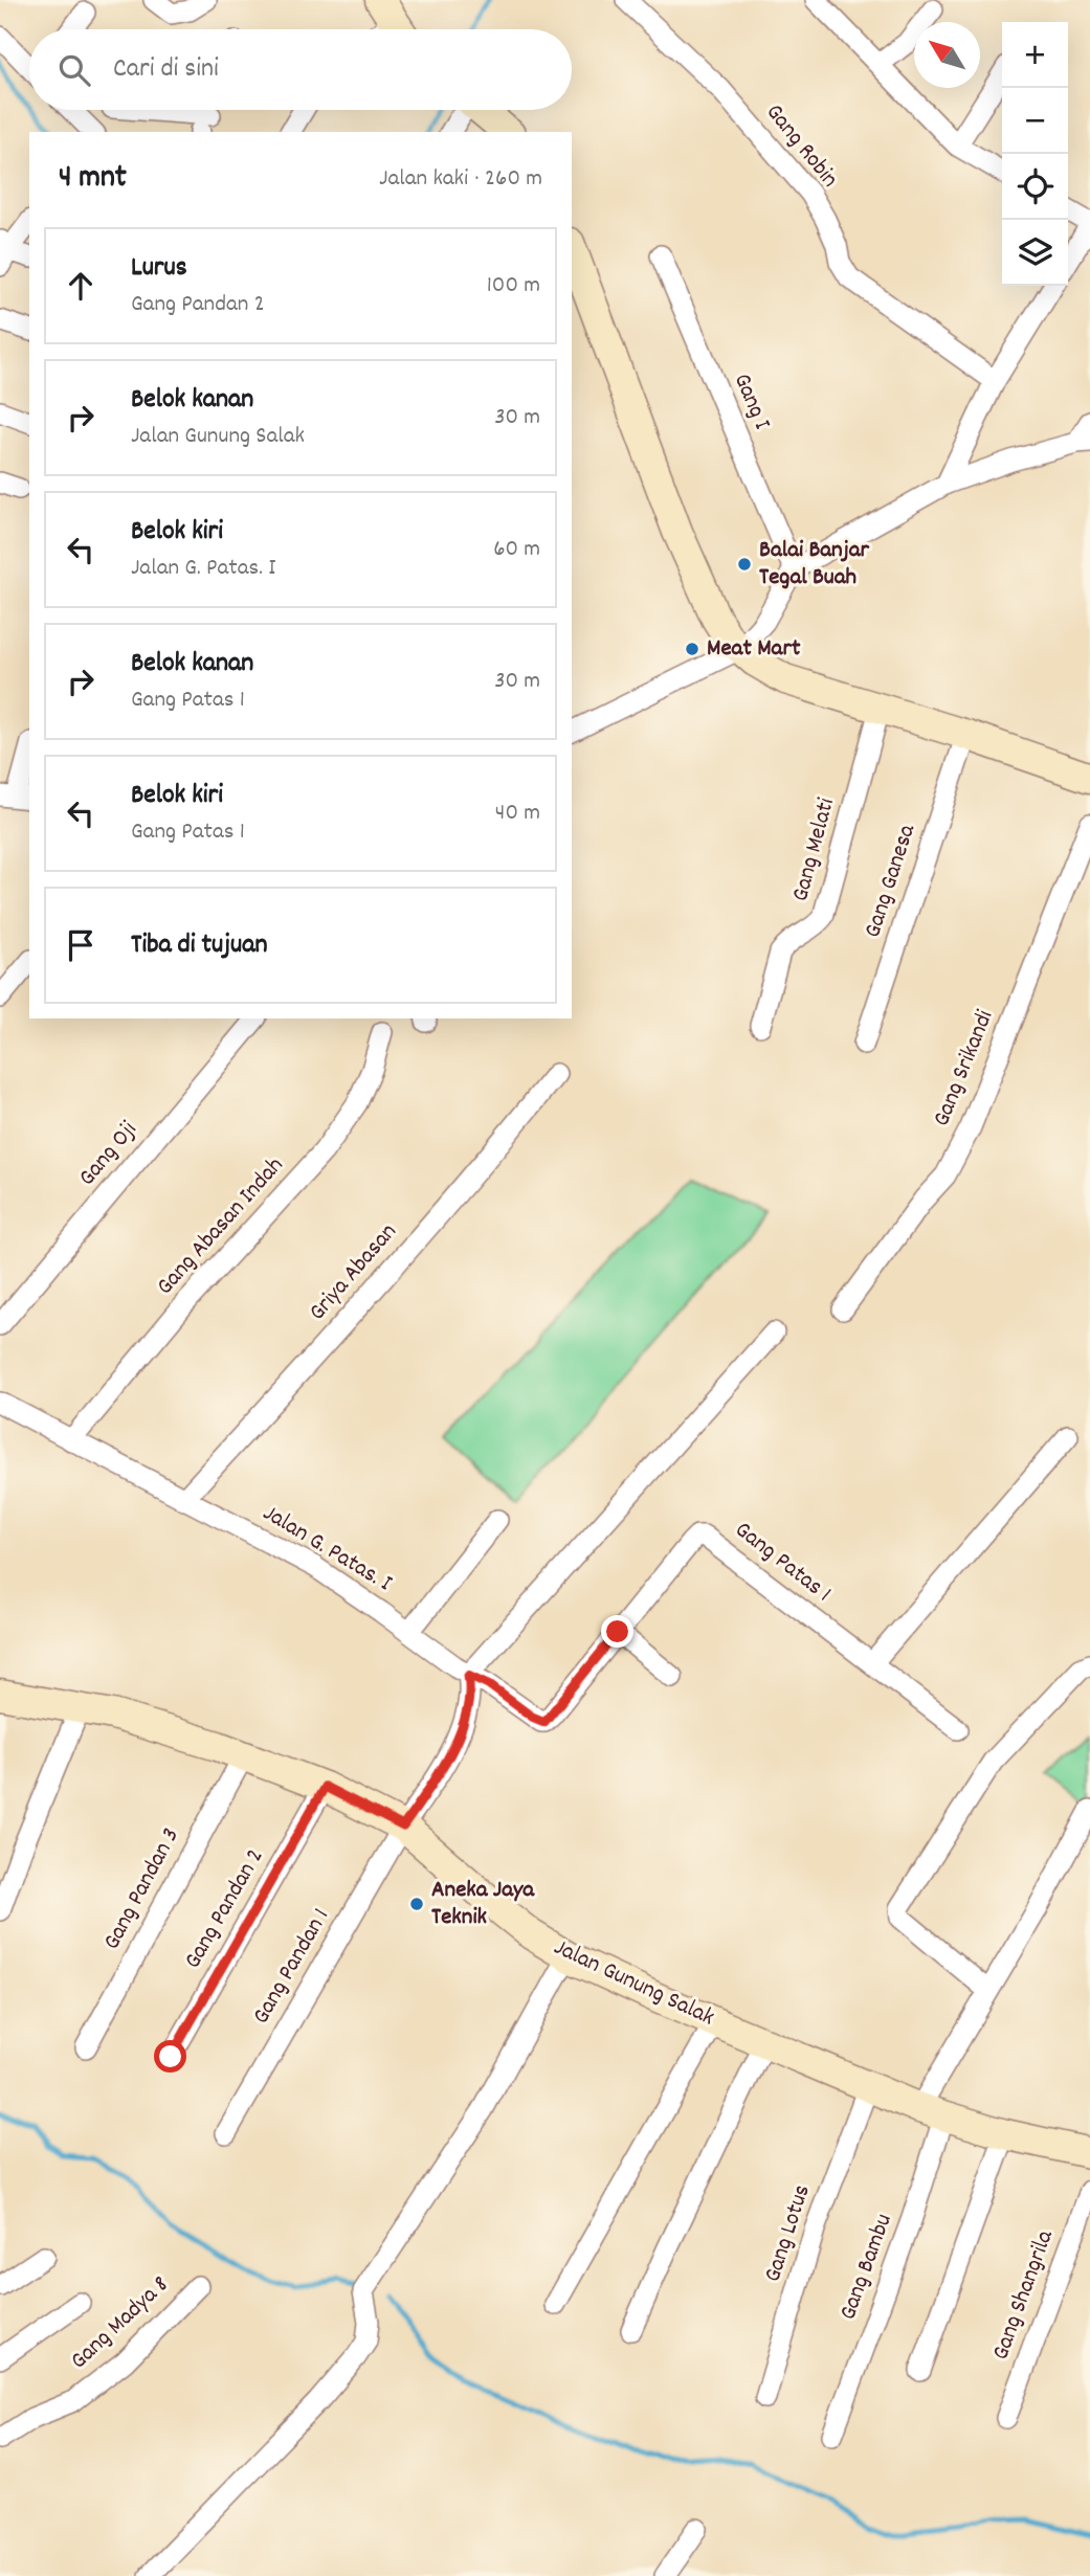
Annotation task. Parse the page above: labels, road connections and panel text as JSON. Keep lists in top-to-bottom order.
{
  "streets": {
    "street": [
      "Gang Robin",
      "Gang I",
      "Gang Melati",
      "Gang Ganesa",
      "Gang Srikandi",
      "Gang Oji",
      "Gang Abasan Indah",
      "Griya Abasan",
      "Jalan G. Patas. I",
      "Gang Patas 1",
      "Gang Pandan 3",
      "Gang Pandan 2",
      "Gang Pandan 1",
      "Jalan Gunung Salak",
      "Gang Lotus",
      "Gang Bambu",
      "Gang Shangrila",
      "Gang Madya 8"
    ]
  },
  "crossings": [
    ["Gang Abasan Indah", "Jalan G. Patas. I"],
    ["Griya Abasan", "Jalan G. Patas. I"],
    ["Jalan G. Patas. I", "Gang Patas 1"],
    ["Gang Pandan 3", "Jalan Gunung Salak"],
    ["Gang Pandan 2", "Jalan Gunung Salak"],
    ["Gang Pandan 1", "Jalan Gunung Salak"],
    ["Jalan Gunung Salak", "Gang Lotus"],
    ["Jalan Gunung Salak", "Gang Bambu"]
  ],
  "places": ["Balai Banjar Tegal Buah", "Meat Mart", "Aneka Jaya Teknik"],
  "north": "top left",
  "page": {
    "map_buttons": ["+", "−"],
    "search": "Cari di sini",
    "heading": ["4 mnt", "Jalan kaki · 260 m"],
    "list": [
      ["Lurus", "Gang Pandan 2", "100 m"],
      ["Belok kanan", "Jalan Gunung Salak", "30 m"],
      ["Belok kiri", "Jalan G. Patas. I", "60 m"],
      ["Belok kanan", "Gang Patas 1", "30 m"],
      ["Belok kiri", "Gang Patas 1", "40 m"],
      "Tiba di tujuan"
    ]
  }
}
